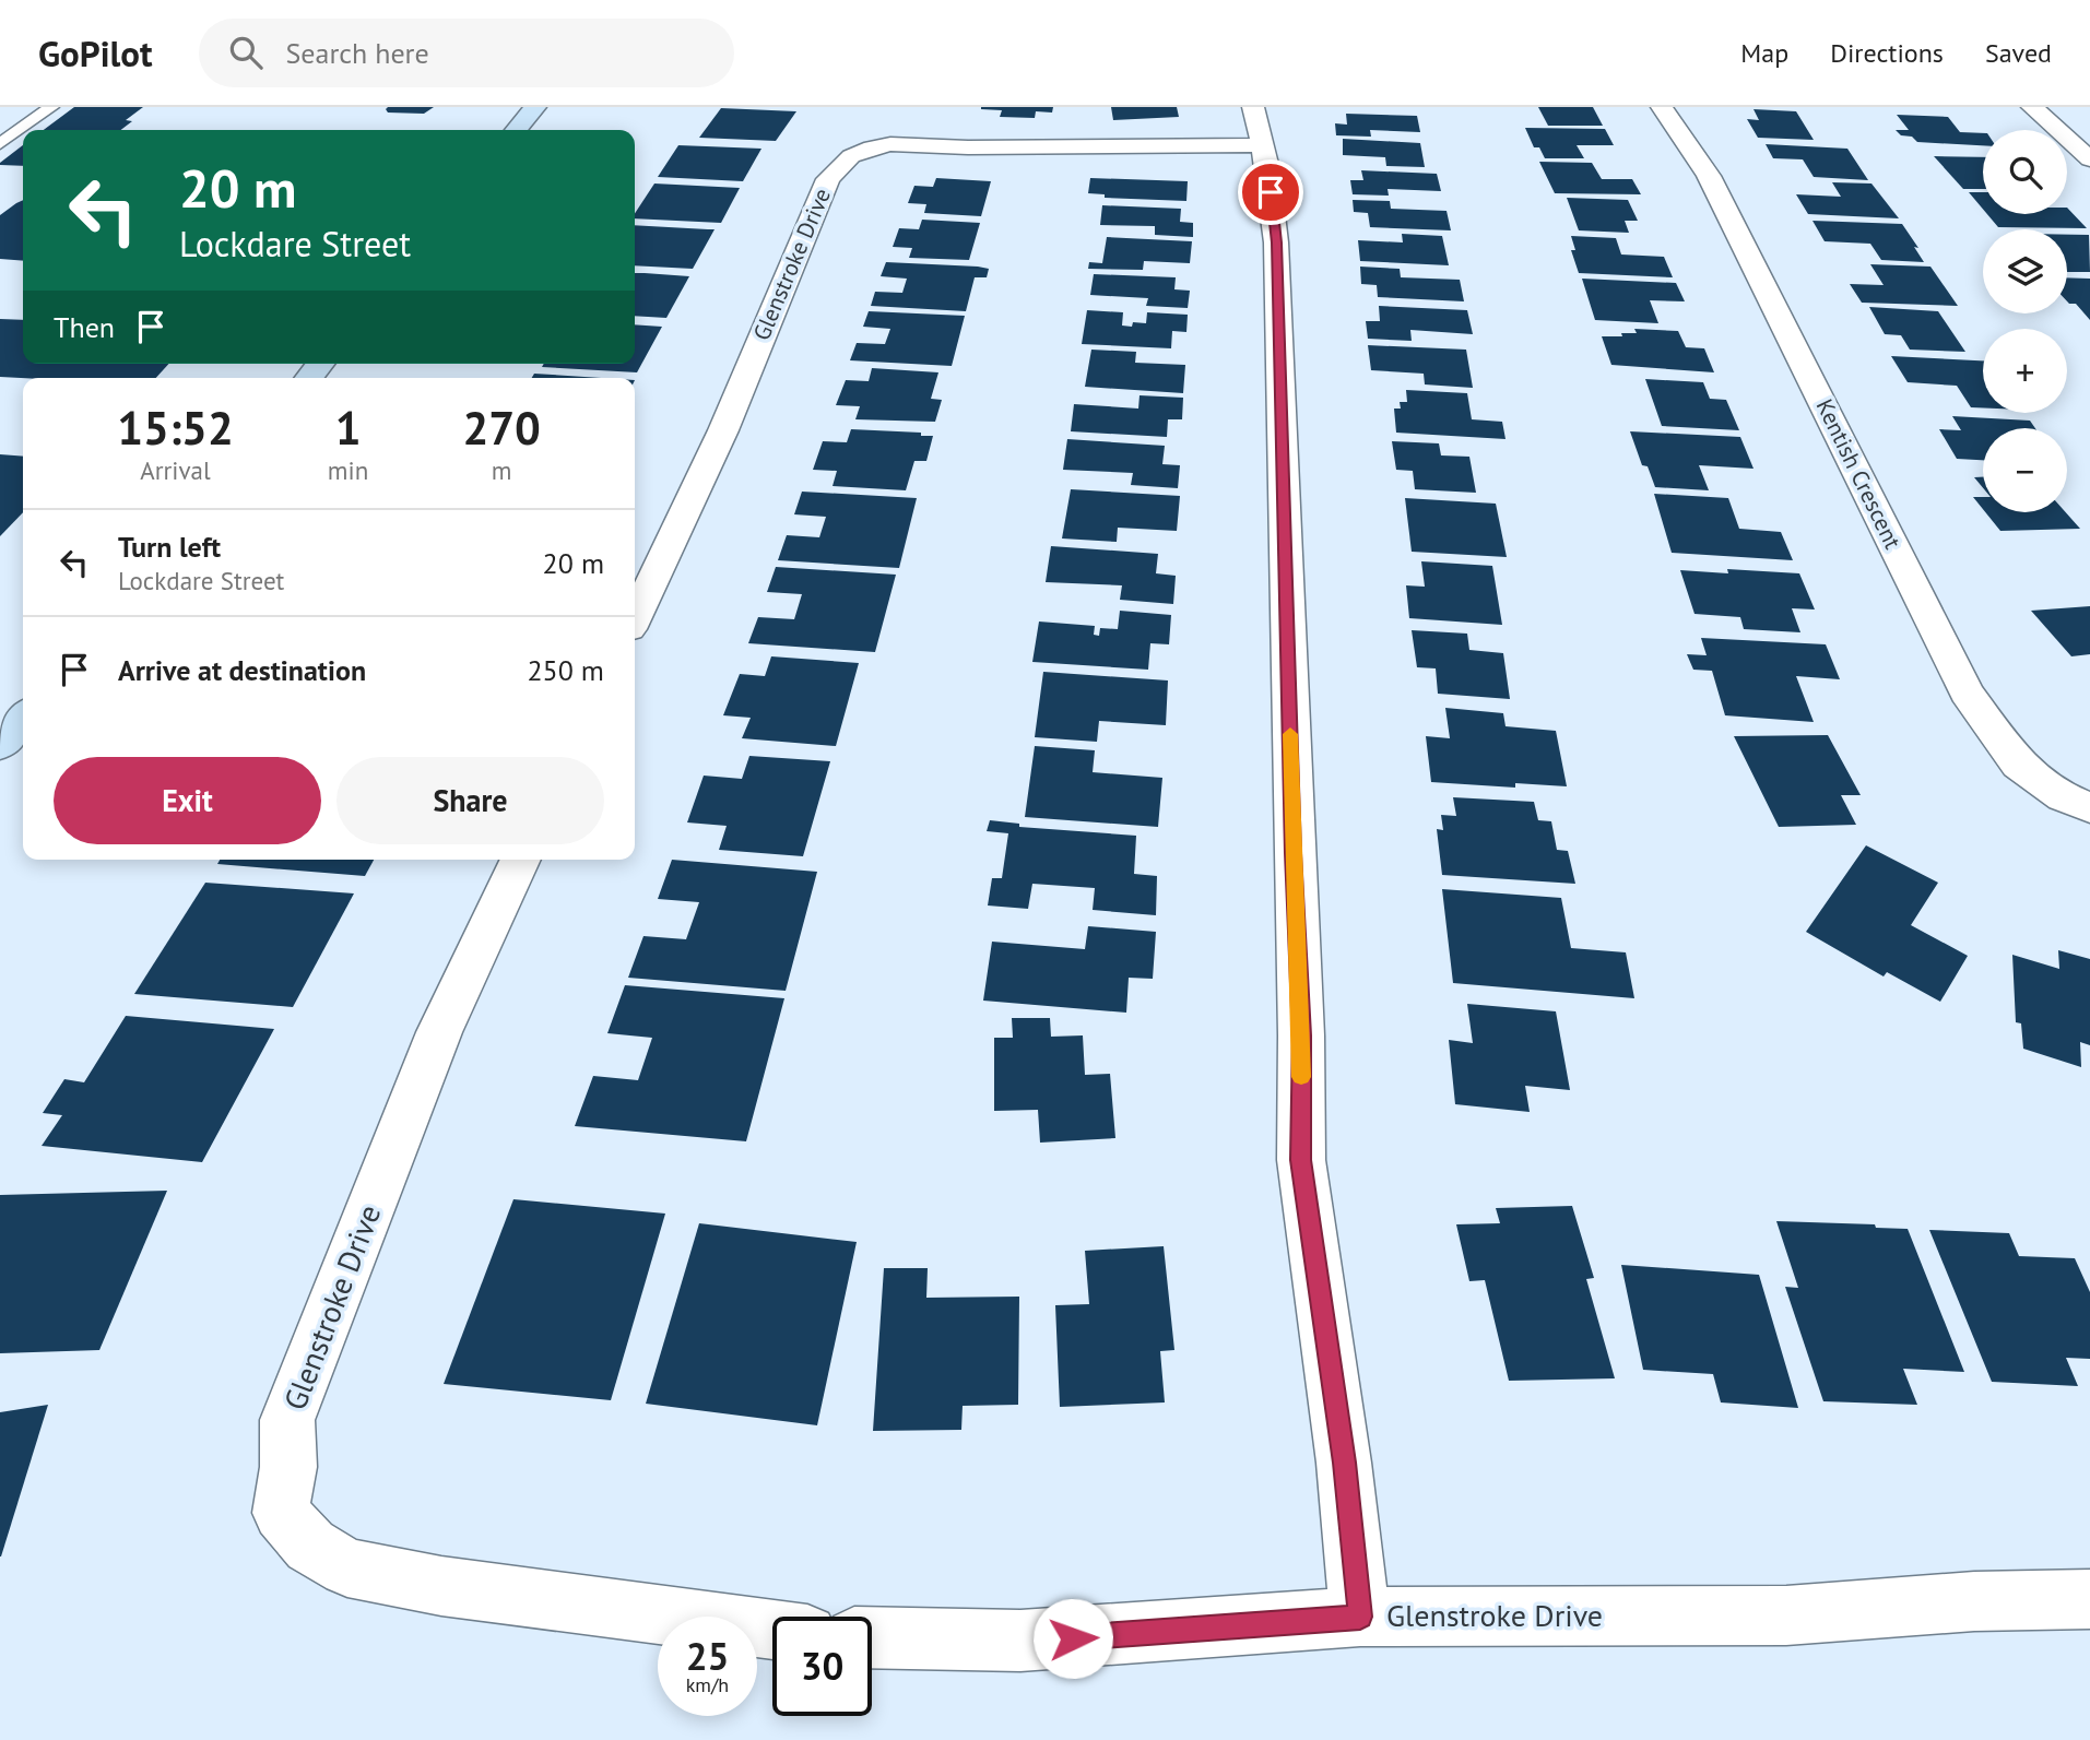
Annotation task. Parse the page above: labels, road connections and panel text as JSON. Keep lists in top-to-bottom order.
{
  "streets": {
    "street": ["Glenstroke Drive", "Kentish Crescent"]
  },
  "page": {
    "header": "GoPilot",
    "search": "Search here",
    "nav": ["Map", "Directions", "Saved"],
    "map_buttons": ["+", "−"],
    "turn": ["20 m", "Lockdare Street"],
    "then": "Then",
    "eta": [
      "15:52",
      "Arrival",
      "1",
      "min",
      "270",
      "m"
    ],
    "list": [
      {
        "name": "Turn left",
        "note": "Lockdare Street",
        "value": "20 m"
      },
      {
        "name": "Arrive at destination",
        "value": "250 m"
      }
    ],
    "buttons": ["Exit", "Share"],
    "speed": "25 km/h",
    "limit": "30"
  }
}
